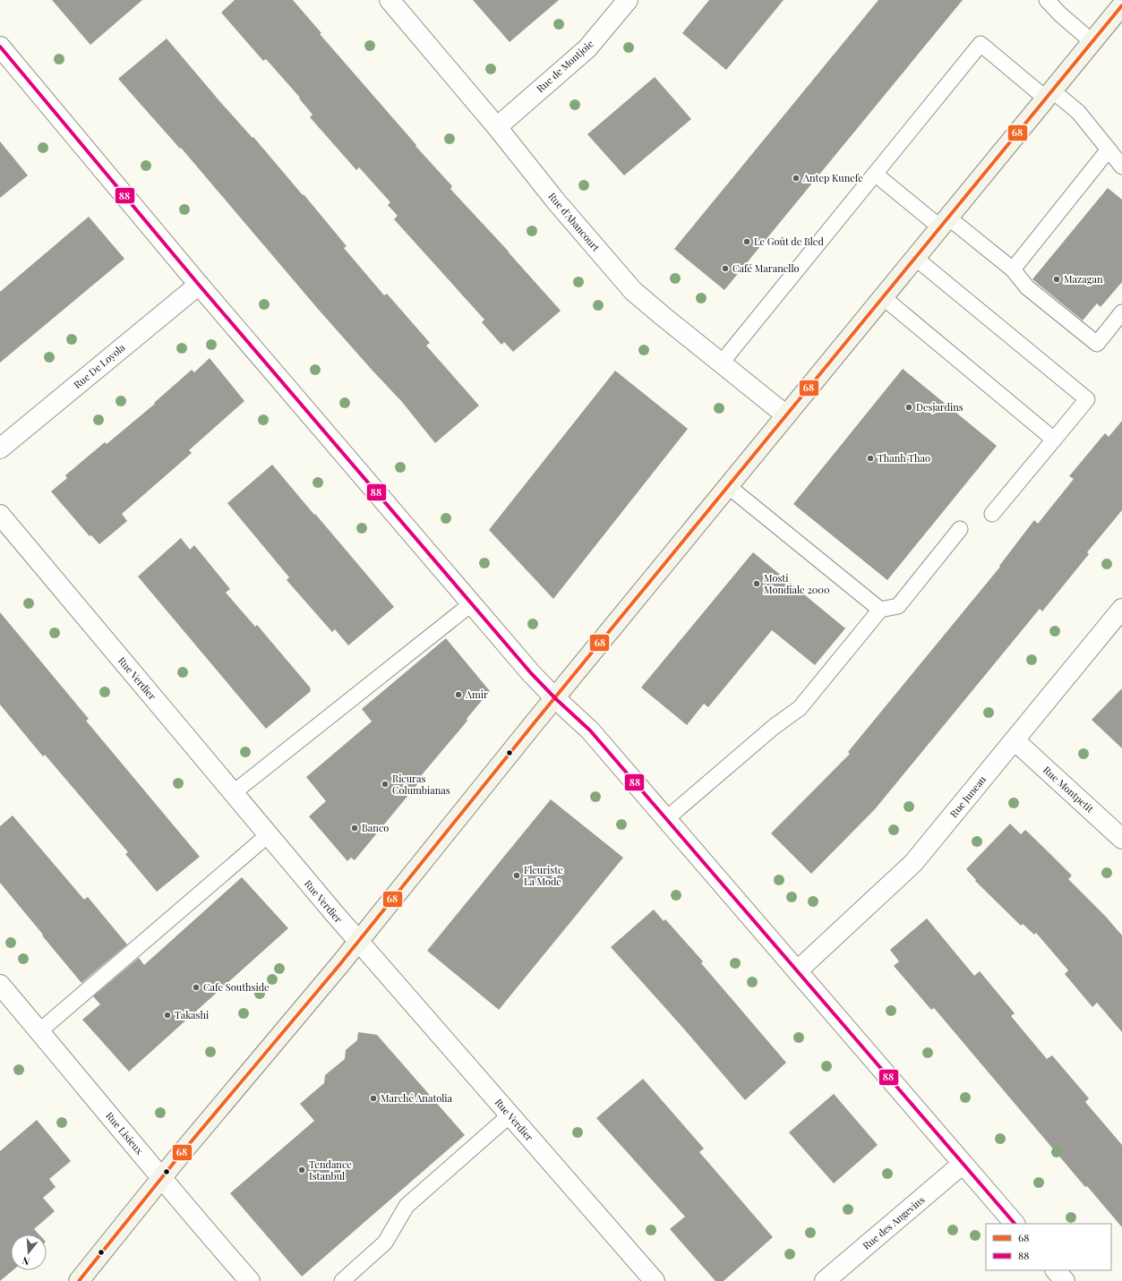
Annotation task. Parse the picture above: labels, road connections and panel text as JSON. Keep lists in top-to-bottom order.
{
  "streets": {
    "street": [
      "Rue de Montjoie",
      "Rue d'Abancourt",
      "Rue De Loyola",
      "Rue Verdier",
      "Rue Montpetit",
      "Rue Juneau",
      "Rue Lisieux",
      "Rue des Angevins"
    ]
  },
  "crossings": [
    ["Rue de Montjoie", "Rue d'Abancourt"],
    ["Rue Montpetit", "Rue Juneau"]
  ],
  "places": [
    "Antep Kunefe",
    "Le Goût de Bled",
    "Café Maranello",
    "Mazagan",
    "Desjardins",
    "Thanh Thao",
    "Mosti Mondiale 2000",
    "Amir",
    "Ricuras Columbianas",
    "Banco",
    "Fleuriste La Mode",
    "Cafe Southside",
    "Takashi",
    "Marché Anatolia",
    "Tendance Istanbul"
  ],
  "lines": ["transit line 68", "transit line 88"],
  "legend": ["68", "88"],
  "north": "bottom"
}
